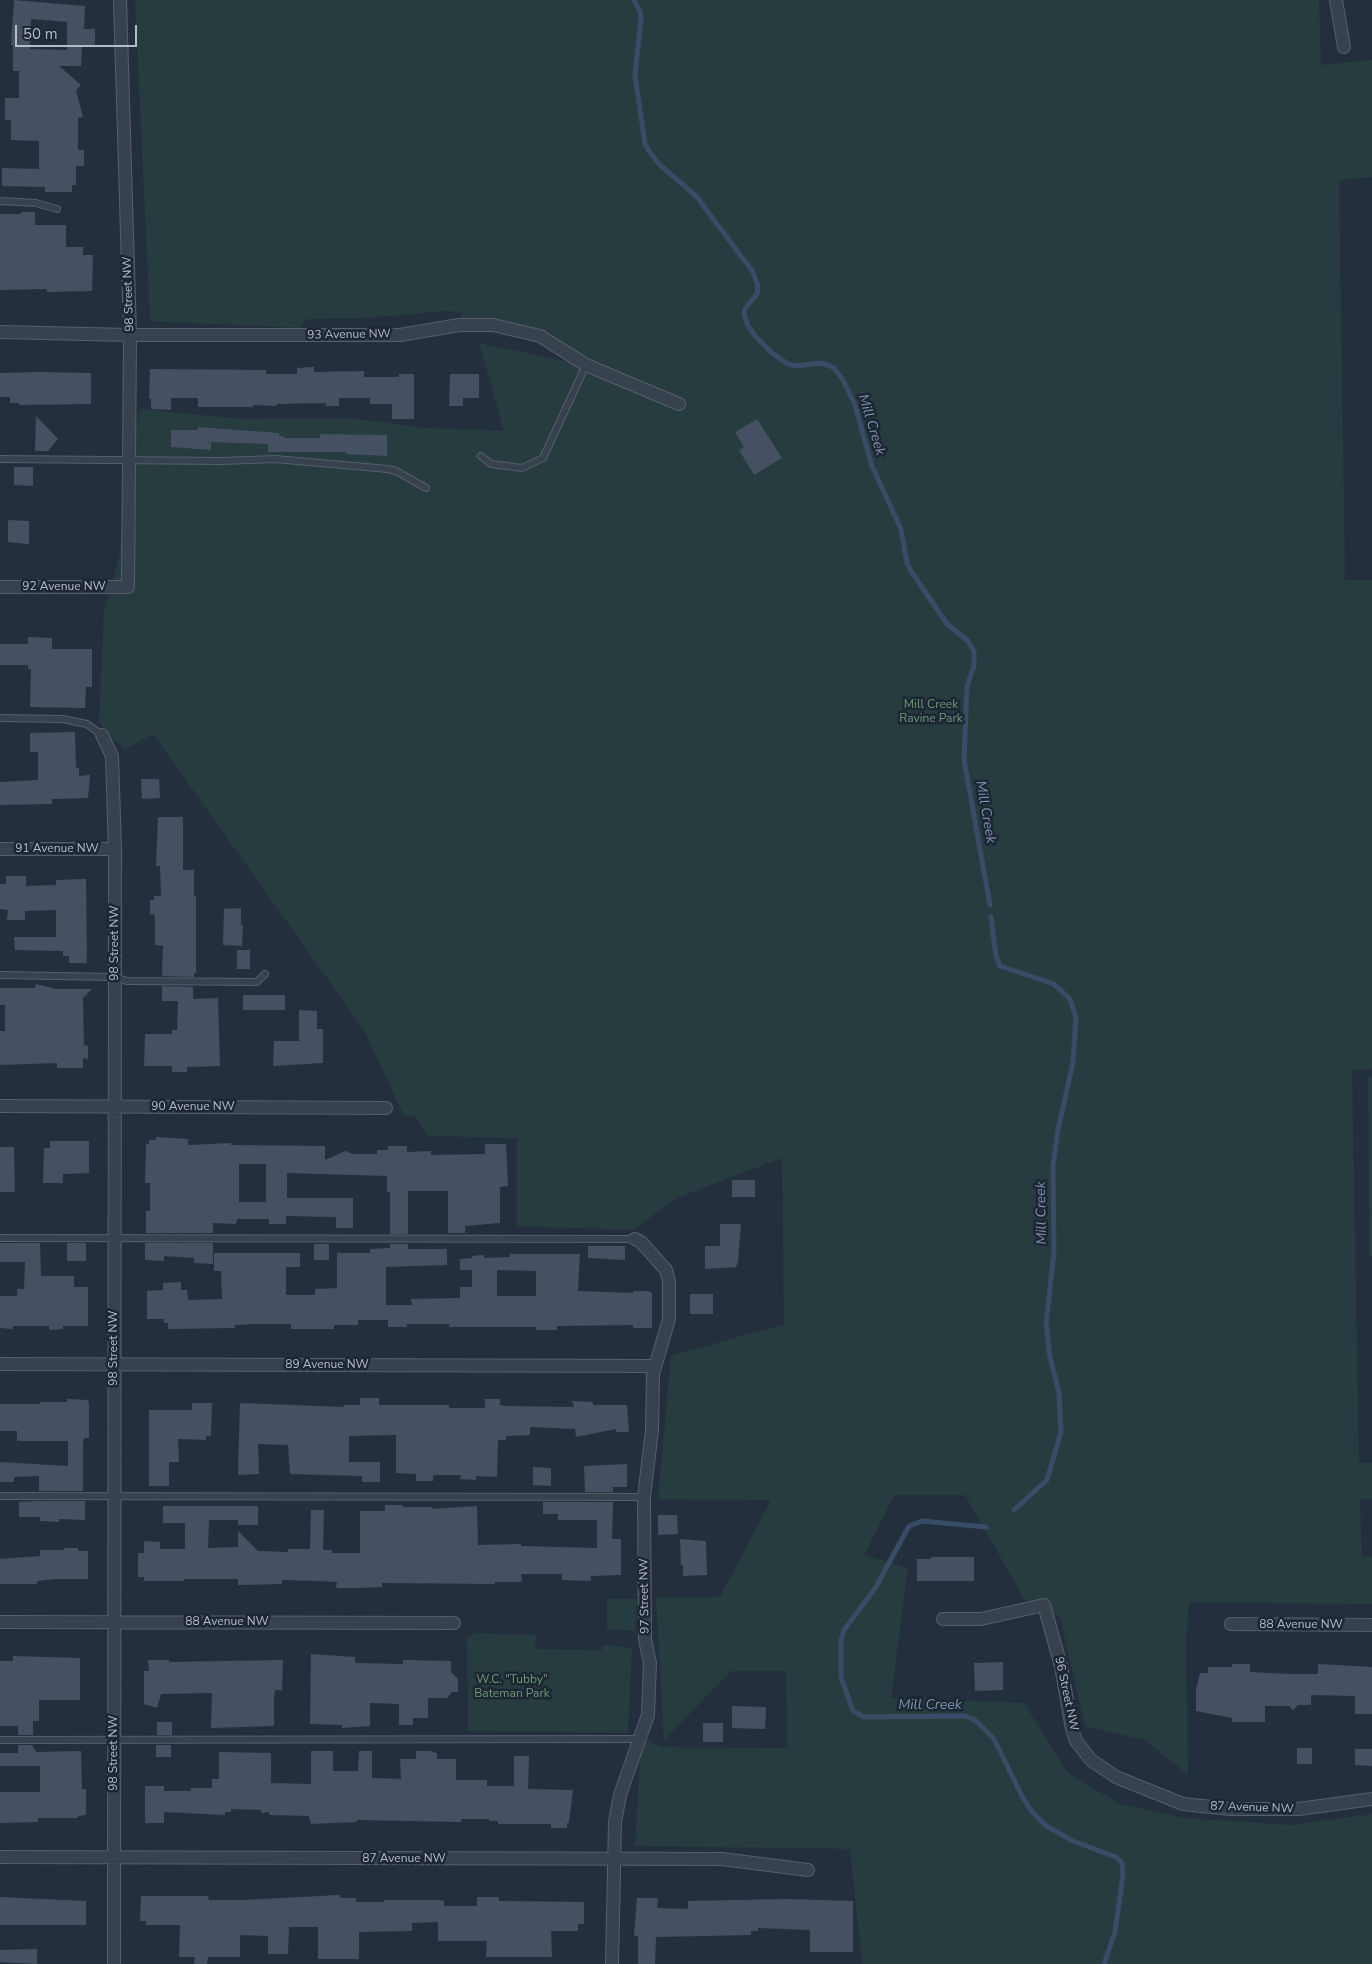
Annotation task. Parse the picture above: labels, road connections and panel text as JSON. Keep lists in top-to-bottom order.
{
  "streets": {
    "street": [
      "98 Street NW",
      "93 Avenue NW",
      "92 Avenue NW",
      "91 Avenue NW",
      "90 Avenue NW",
      "89 Avenue NW",
      "97 Street NW",
      "88 Avenue NW",
      "96 Street NW",
      "87 Avenue NW"
    ]
  },
  "crossings": [
    ["98 Street NW", "93 Avenue NW"],
    ["98 Street NW", "92 Avenue NW"],
    ["98 Street NW", "91 Avenue NW"],
    ["98 Street NW", "90 Avenue NW"],
    ["98 Street NW", "89 Avenue NW"],
    ["98 Street NW", "88 Avenue NW"],
    ["98 Street NW", "87 Avenue NW"],
    ["89 Avenue NW", "97 Street NW"],
    ["97 Street NW", "87 Avenue NW"],
    ["96 Street NW", "87 Avenue NW"]
  ],
  "water": ["Mill Creek"],
  "parks": ["Mill Creek Ravine Park", "W.C. \"Tubby\" Bateman Park"],
  "scale_bar": "50 m"
}
